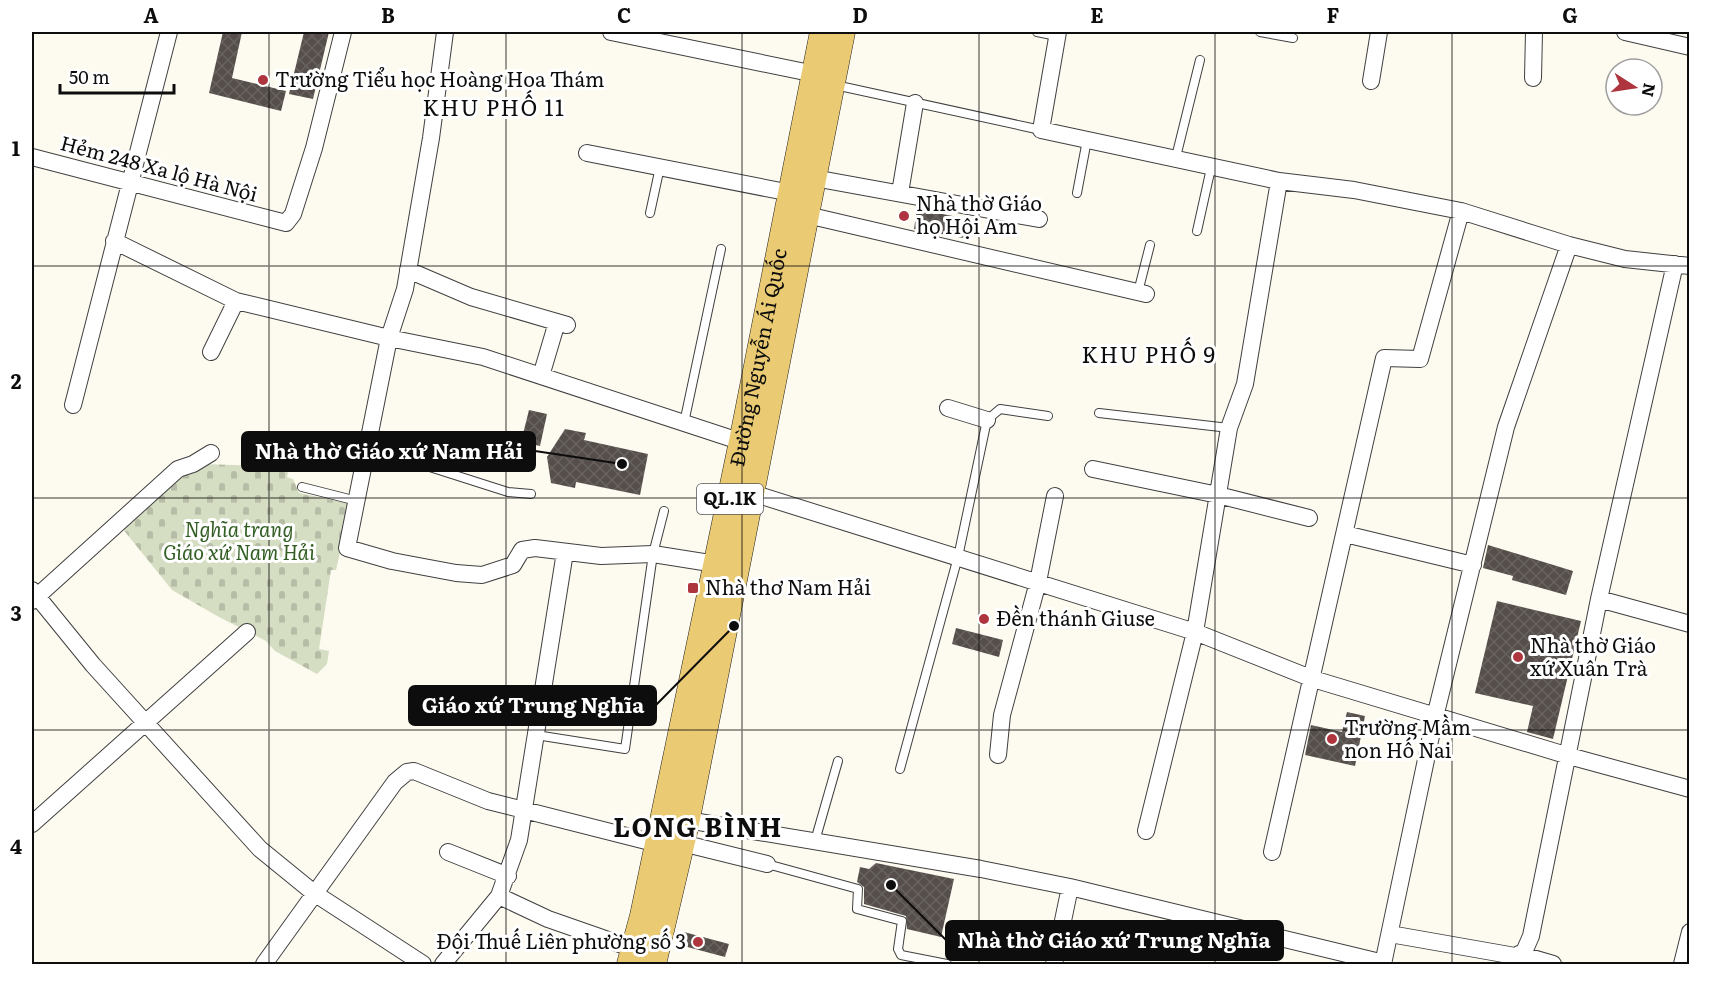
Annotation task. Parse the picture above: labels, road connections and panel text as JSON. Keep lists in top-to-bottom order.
{
  "streets": {
    "main road": ["Đường Nguyễn Ái Quốc", "QL.1K"],
    "street": ["Hẻm 248 Xa lộ Hà Nội"]
  },
  "districts": ["KHU PHỐ 11", "KHU PHỐ 9", "LONG BÌNH"],
  "parks": ["Nghĩa trang Giáo xứ Nam Hải"],
  "places": {
    "other": [
      "Trường Tiểu học Hoàng Hoa Thám",
      "Nhà thờ Giáo họ Hội Am",
      "Nhà thờ Giáo xứ Nam Hải",
      "Đền thánh Giuse",
      "Giáo xứ Trung Nghĩa",
      "Nhà thờ Giáo xứ Xuân Trà",
      "Trường Mầm non Hố Nai",
      "Nhà thờ Giáo xứ Trung Nghĩa",
      "Đội Thuế Liên phường số 3"
    ],
    "transit": ["Nhà thơ Nam Hải"]
  },
  "scale_bar": "50 m",
  "north": "right",
  "grid": {
    "columns": [
      "A",
      "B",
      "C",
      "D",
      "E",
      "F",
      "G"
    ],
    "rows": [
      "1",
      "2",
      "3",
      "4"
    ]
  }
}
